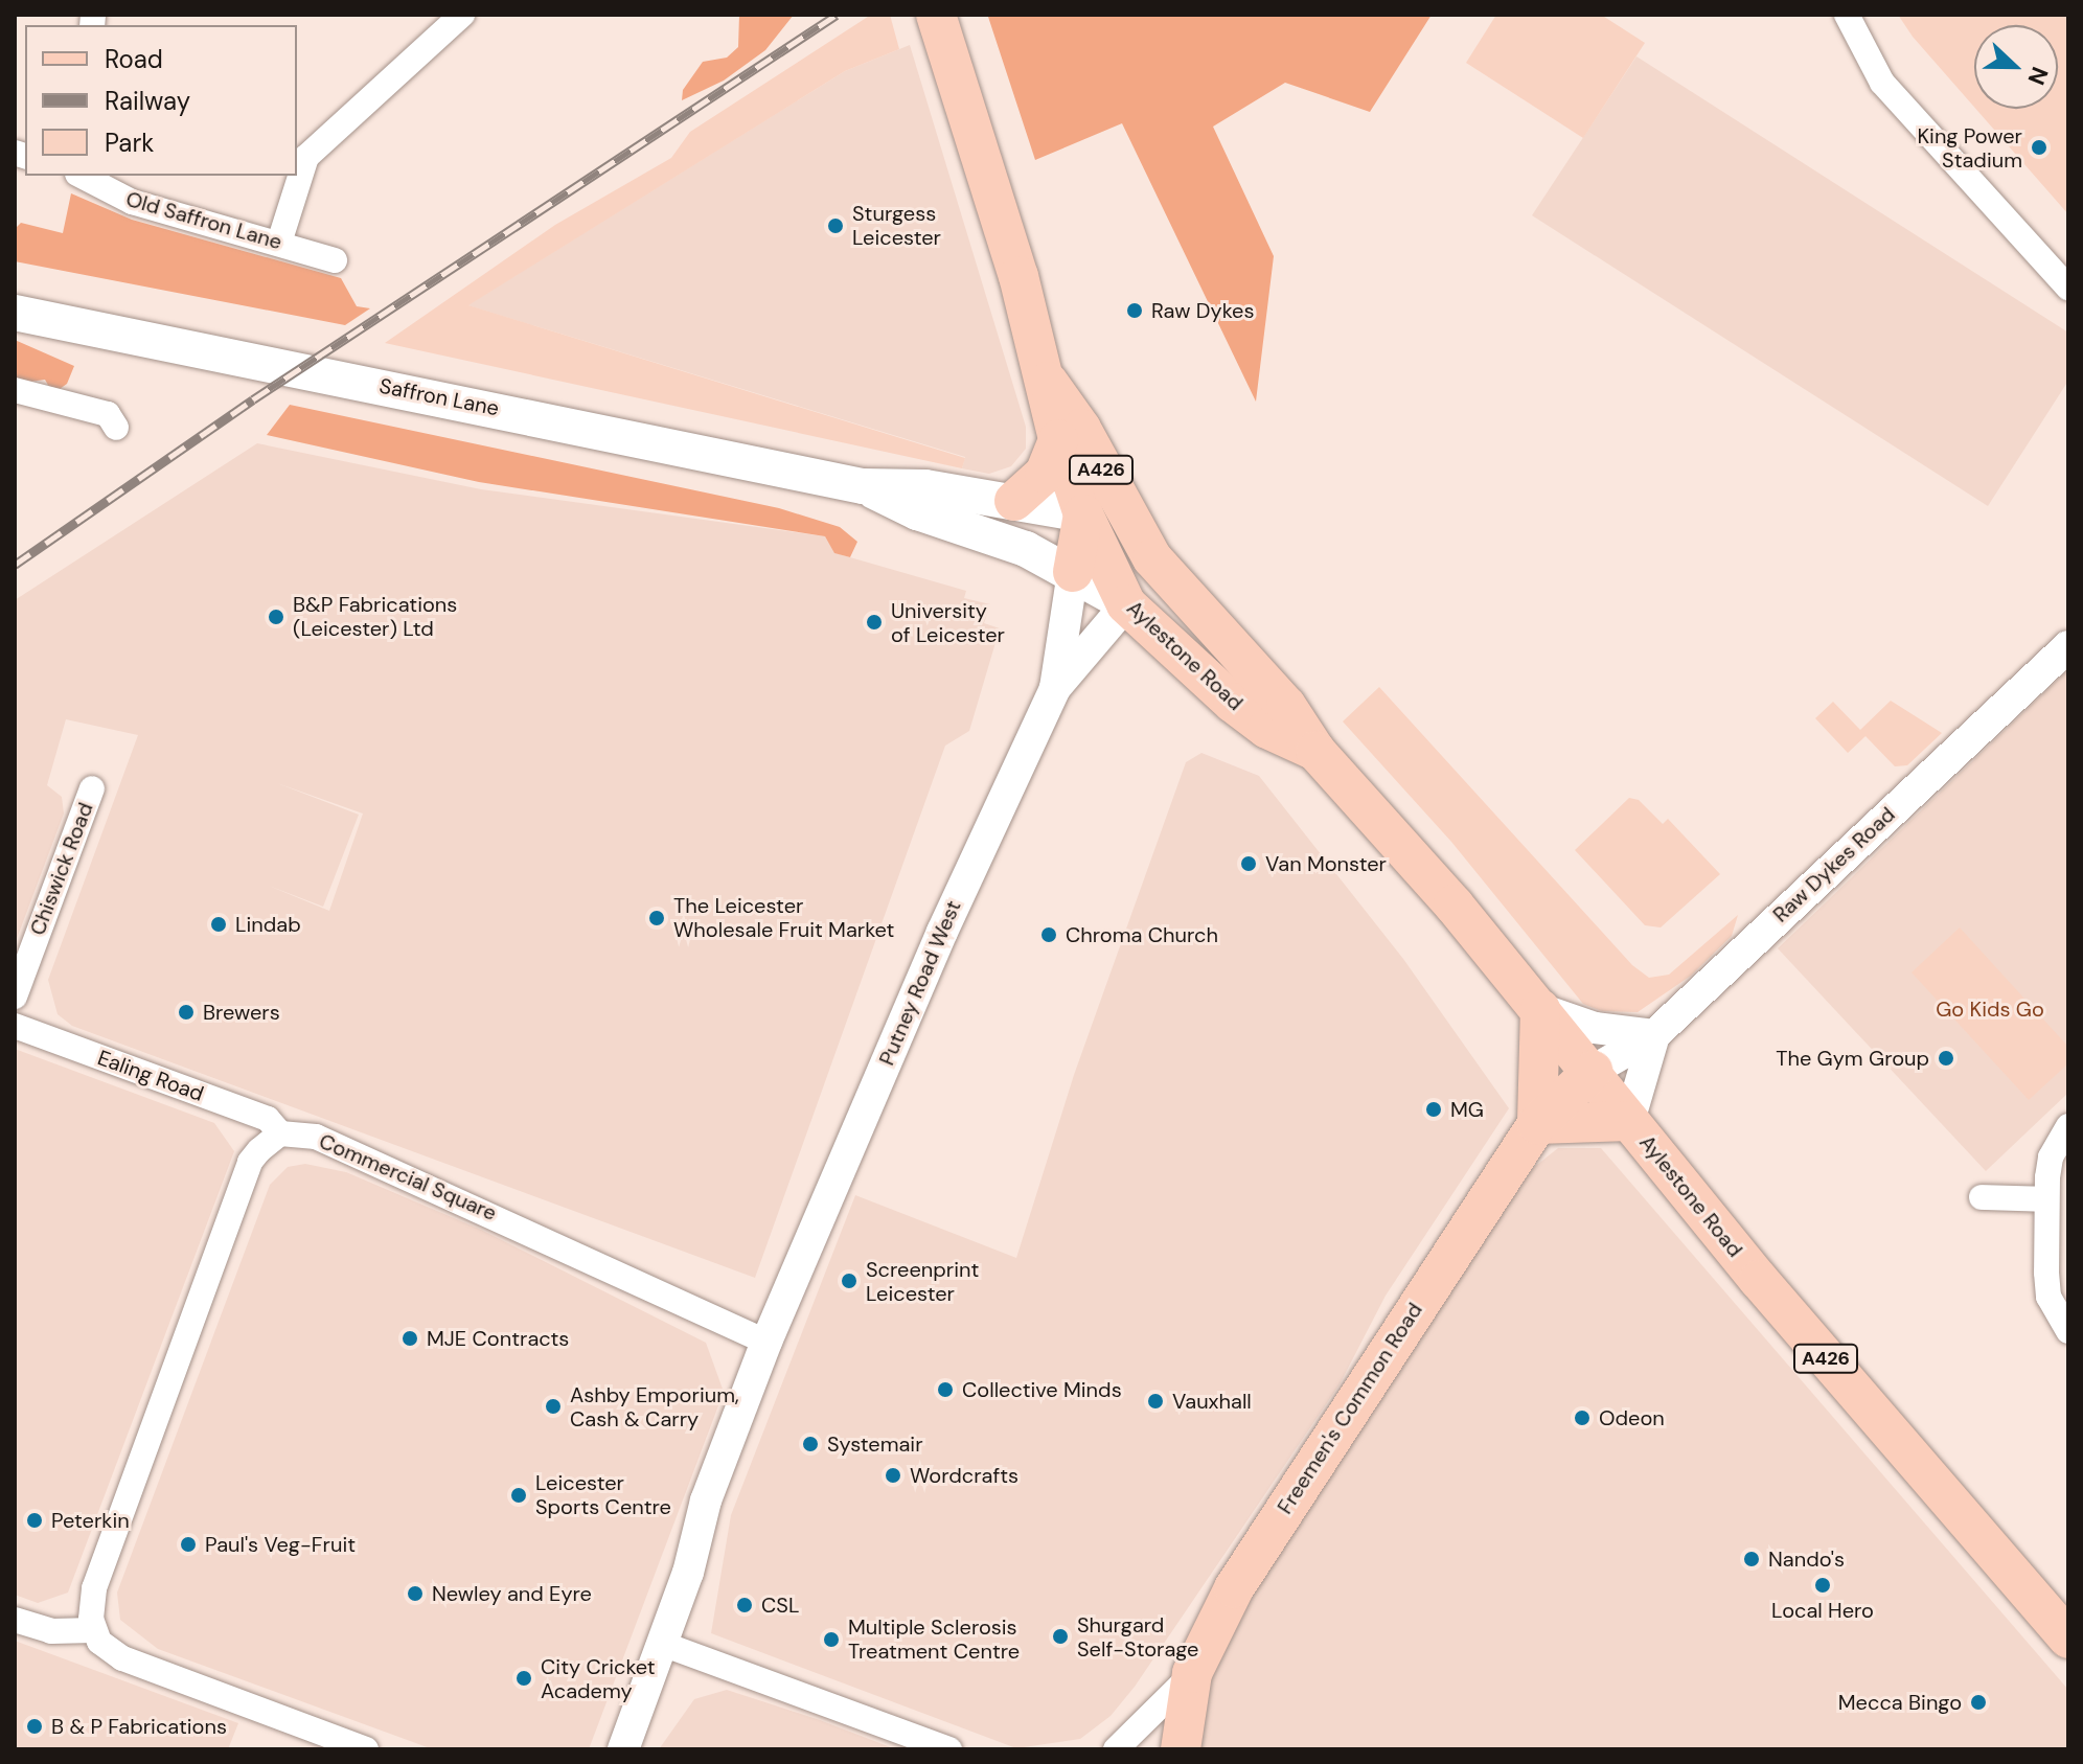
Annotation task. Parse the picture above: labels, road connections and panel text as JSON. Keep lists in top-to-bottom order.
{
  "streets": {
    "main road": [
      "Saffron Lane",
      "A426",
      "Aylestone Road",
      "Freemen's Common Road"
    ],
    "street": [
      "Old Saffron Lane",
      "Raw Dykes Road",
      "Chiswick Road",
      "Putney Road West",
      "Ealing Road",
      "Commercial Square"
    ]
  },
  "crossings": [
    ["Saffron Lane", "Aylestone Road"],
    ["Saffron Lane", "Putney Road West"],
    ["Aylestone Road", "Raw Dykes Road"],
    ["Aylestone Road", "Putney Road West"],
    ["Aylestone Road", "Freemen's Common Road"],
    ["Raw Dykes Road", "Freemen's Common Road"],
    ["Putney Road West", "Commercial Square"],
    ["Ealing Road", "Commercial Square"]
  ],
  "parks": ["Go Kids Go"],
  "places": [
    "King Power Stadium",
    "Sturgess Leicester",
    "Raw Dykes",
    "B&P Fabrications (Leicester) Ltd",
    "University of Leicester",
    "Van Monster",
    "The Leicester Wholesale Fruit Market",
    "Lindab",
    "Chroma Church",
    "Brewers",
    "The Gym Group",
    "MG",
    "Screenprint Leicester",
    "MJE Contracts",
    "Collective Minds",
    "Vauxhall",
    "Ashby Emporium, Cash & Carry",
    "Odeon",
    "Systemair",
    "Wordcrafts",
    "Leicester Sports Centre",
    "Peterkin",
    "Paul's Veg-Fruit",
    "Nando's",
    "Local Hero",
    "Newley and Eyre",
    "CSL",
    "Shurgard Self-Storage",
    "Multiple Sclerosis Treatment Centre",
    "City Cricket Academy",
    "Mecca Bingo",
    "B & P Fabrications"
  ],
  "legend": ["Road", "Railway", "Park"],
  "north": "right"
}
